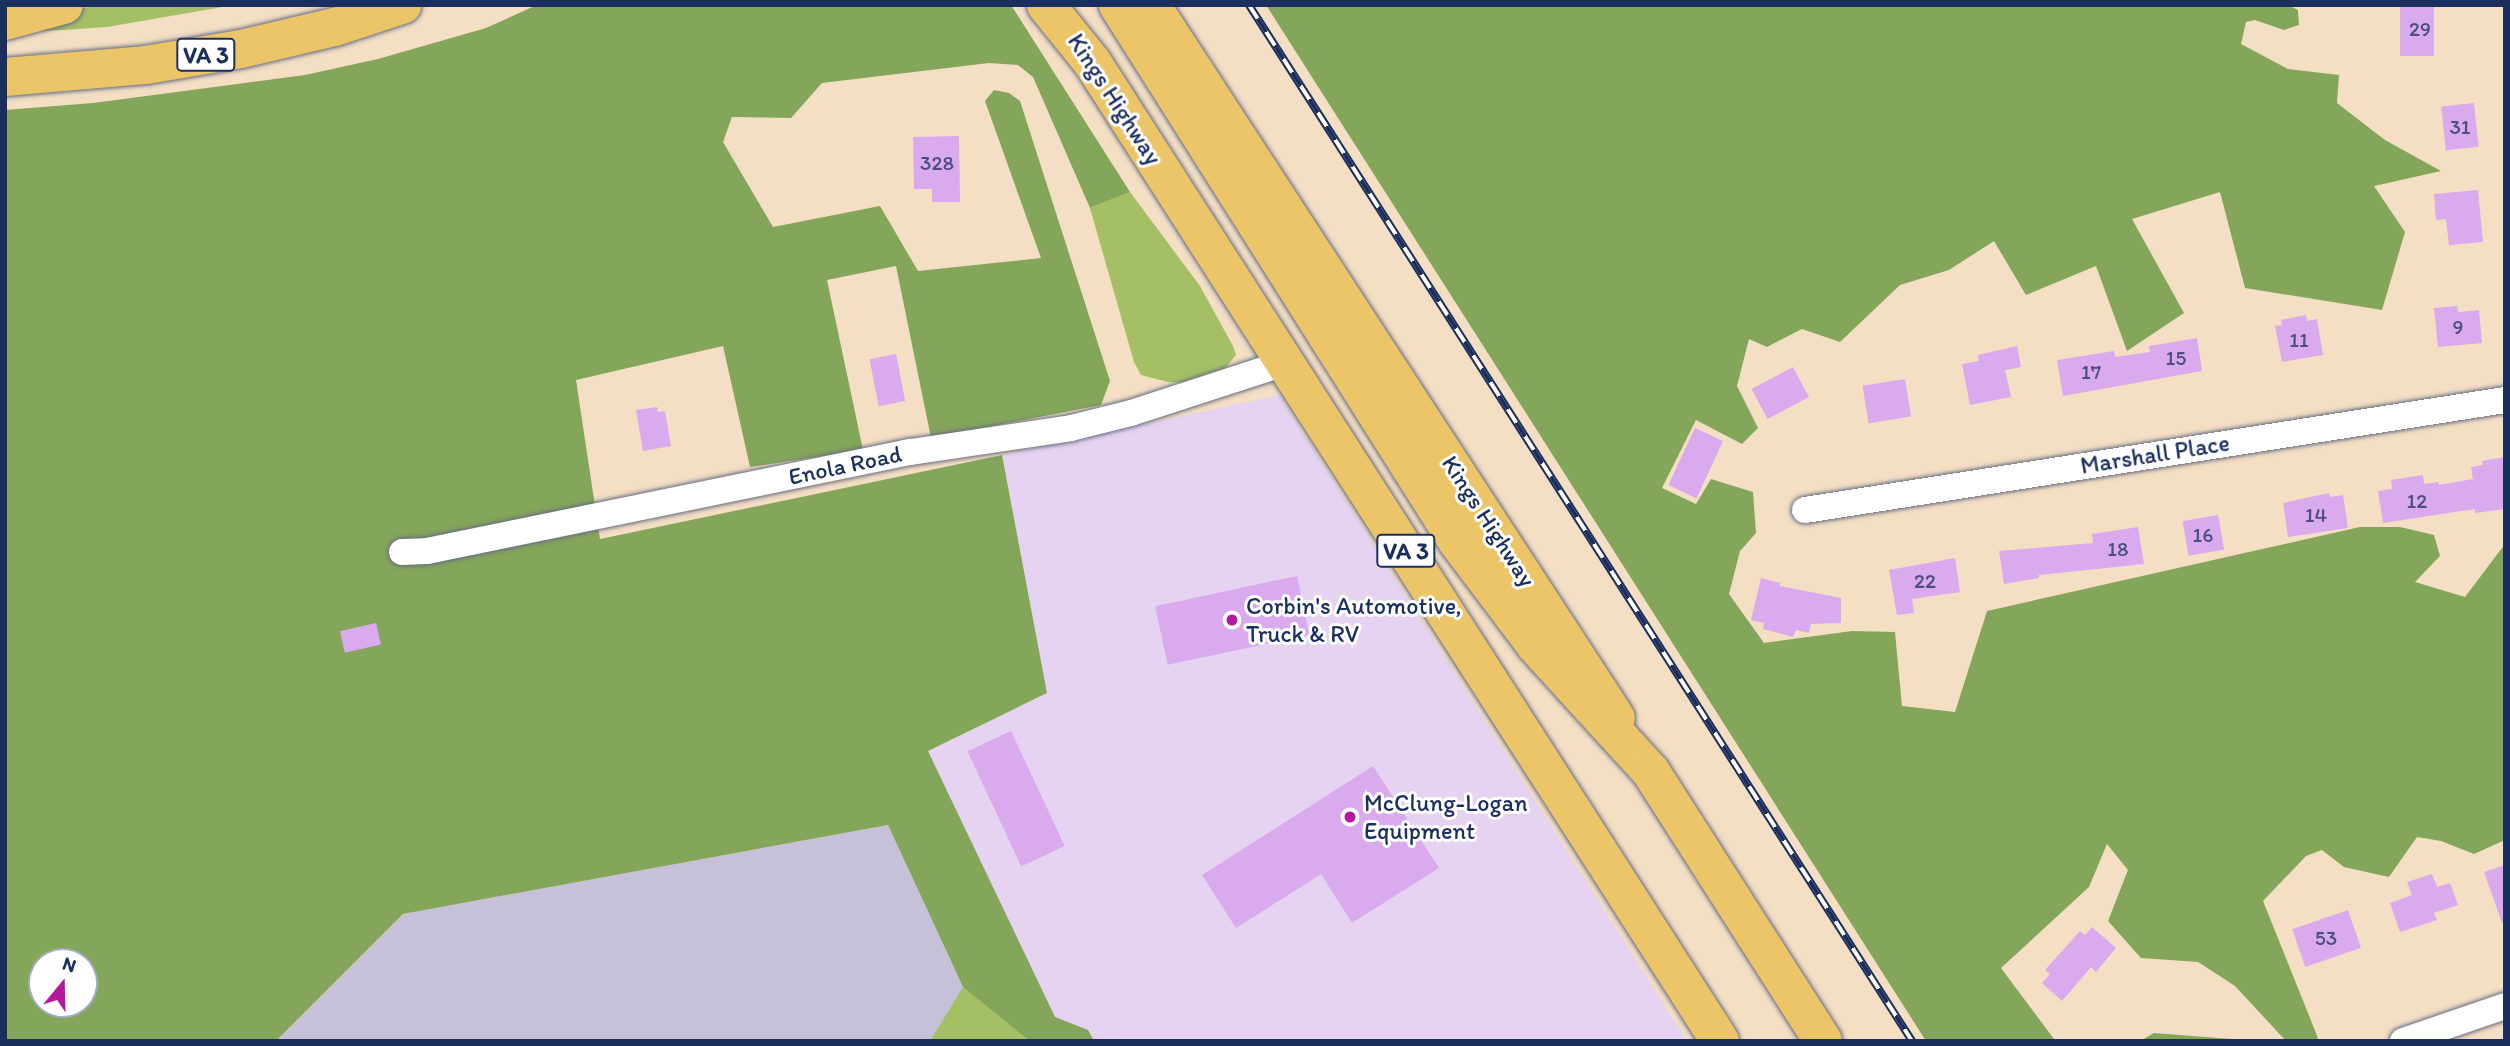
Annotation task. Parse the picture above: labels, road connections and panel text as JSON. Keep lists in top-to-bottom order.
{
  "streets": {
    "main road": ["VA 3", "Kings Highway"],
    "street": ["Marshall Place", "Enola Road"]
  },
  "crossings": [
    ["VA 3", "Kings Highway"],
    ["Kings Highway", "Enola Road"]
  ],
  "places": ["Corbin's Automotive, Truck & RV", "McClung-Logan Equipment"],
  "house_numbers": [
    "29",
    "31",
    "328",
    "9",
    "11",
    "15",
    "17",
    "12",
    "14",
    "16",
    "18",
    "22",
    "53"
  ],
  "north": "top"
}
